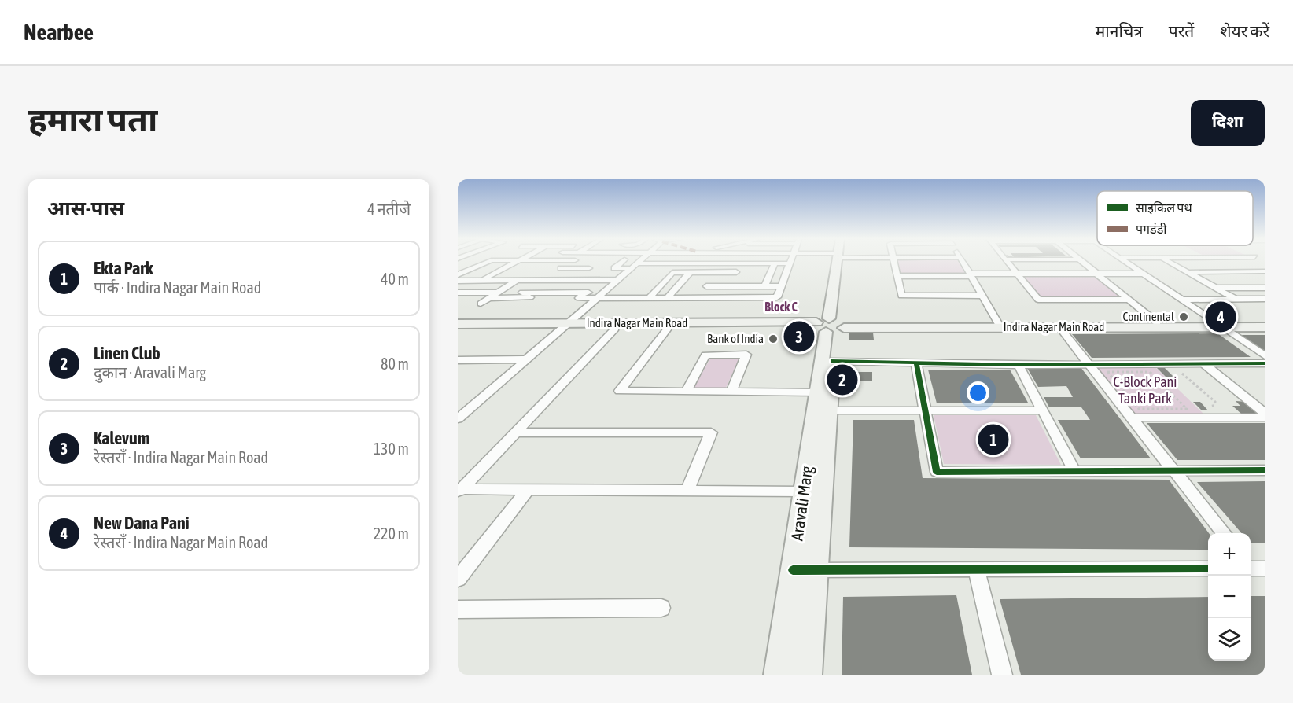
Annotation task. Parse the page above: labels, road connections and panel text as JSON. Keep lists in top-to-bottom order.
{
  "streets": {
    "street": ["Indira Nagar Main Road", "Aravali Marg"]
  },
  "crossings": [
    ["Indira Nagar Main Road", "Aravali Marg"]
  ],
  "districts": ["Block C"],
  "parks": ["C-Block Pani Tanki Park"],
  "places": ["Continental", "Bank of India"],
  "legend": ["साइकिल पथ", "पगडंडी"],
  "page": {
    "header": "Nearbee",
    "nav": ["मानचित्र", "परतें", "शेयर करें"],
    "buttons": "दिशा",
    "title": "हमारा पता",
    "heading": ["आस-पास", "4 नतीजे"],
    "list": [
      {
        "mark": "1",
        "name": "Ekta Park",
        "note": "पार्क · Indira Nagar Main Road",
        "value": "40 m"
      },
      {
        "mark": "2",
        "name": "Linen Club",
        "note": "दुकान · Aravali Marg",
        "value": "80 m"
      },
      {
        "mark": "3",
        "name": "Kalevum",
        "note": "रेस्तराँ · Indira Nagar Main Road",
        "value": "130 m"
      },
      {
        "mark": "4",
        "name": "New Dana Pani",
        "note": "रेस्तराँ · Indira Nagar Main Road",
        "value": "220 m"
      }
    ],
    "pins": [
      "4",
      "3",
      "2",
      "1"
    ],
    "map_buttons": ["+", "−"]
  }
}
